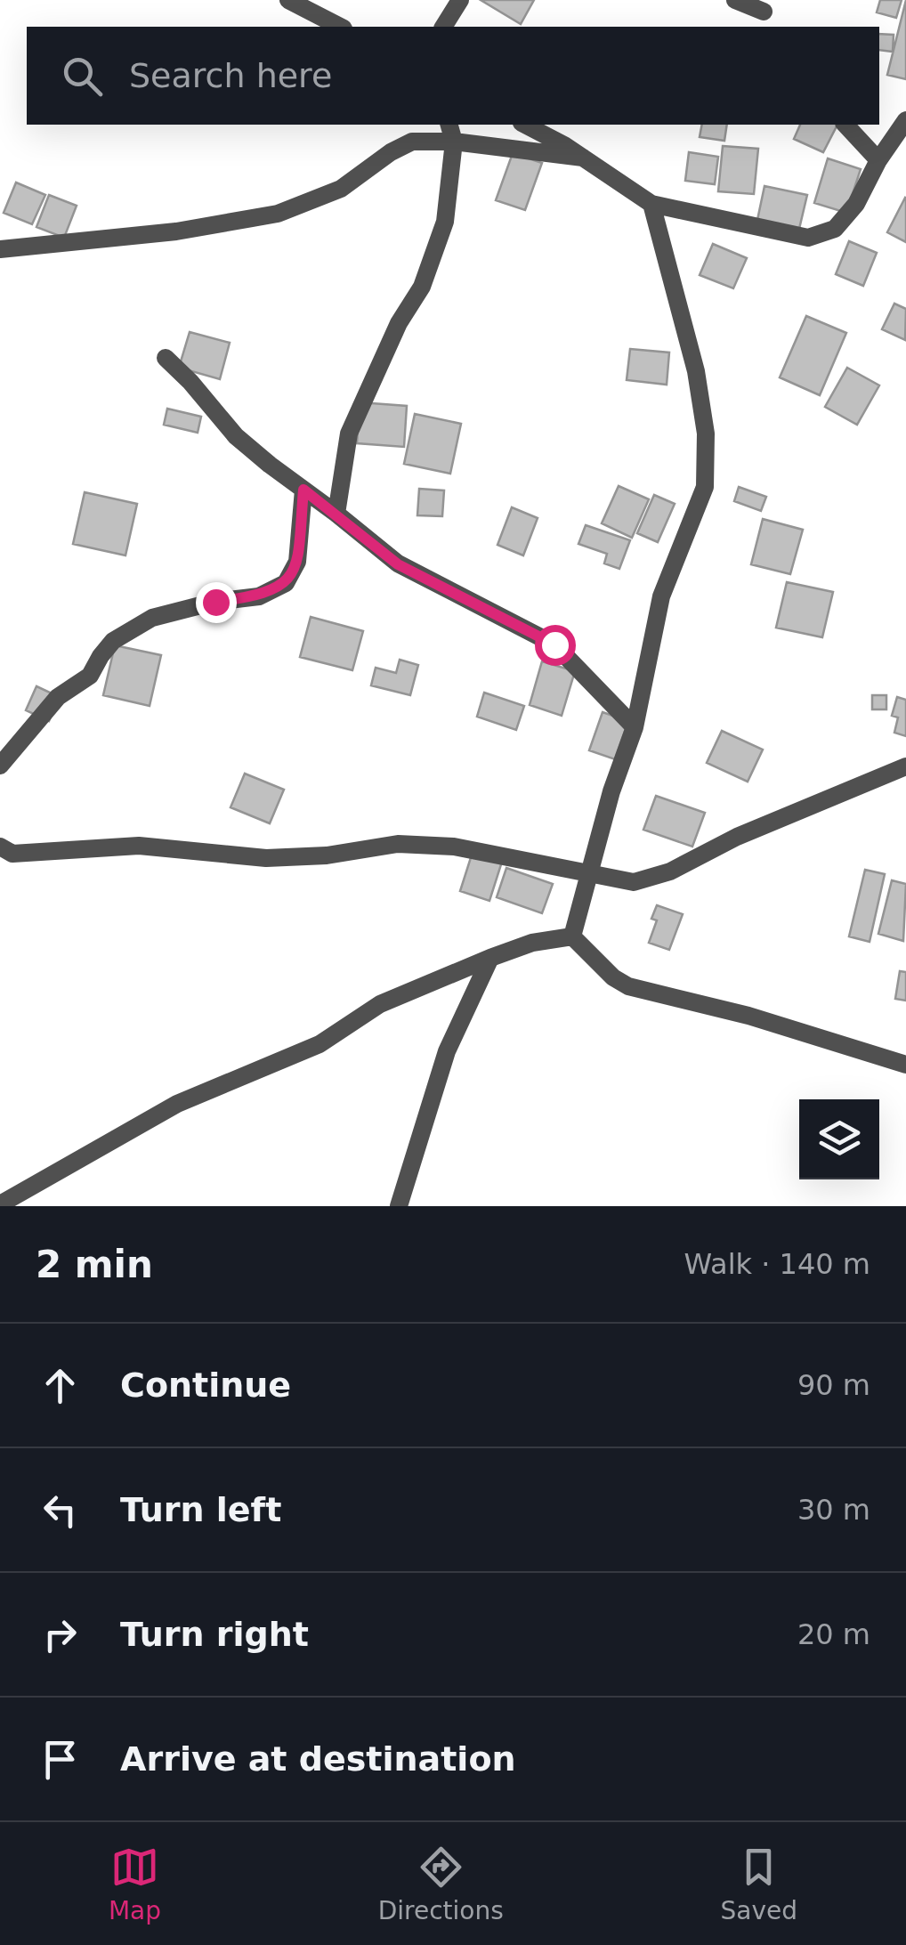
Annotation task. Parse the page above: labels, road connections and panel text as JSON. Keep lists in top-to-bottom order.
{
  "page": {
    "search": "Search here",
    "heading": ["2 min", "Walk · 140 m"],
    "list": [
      ["Continue", "90 m"],
      ["Turn left", "30 m"],
      ["Turn right", "20 m"],
      "Arrive at destination"
    ],
    "nav": ["Map", "Directions", "Saved"]
  }
}
